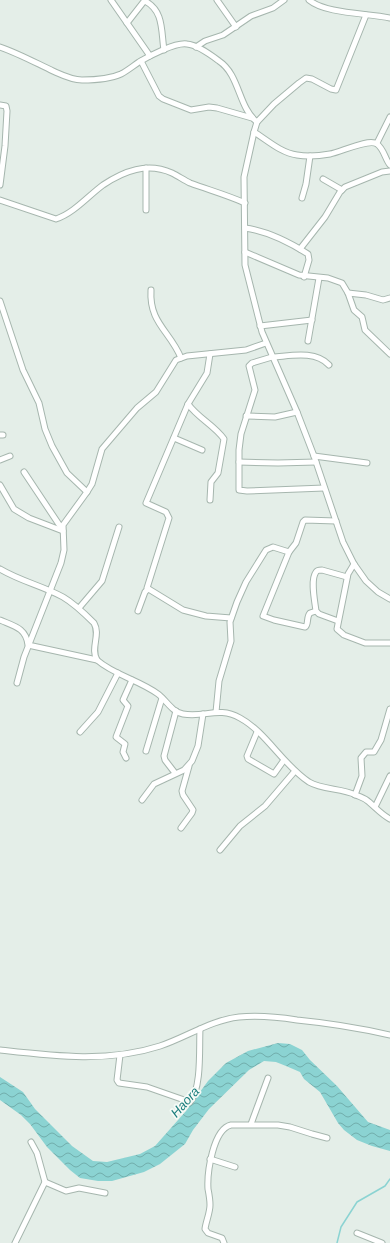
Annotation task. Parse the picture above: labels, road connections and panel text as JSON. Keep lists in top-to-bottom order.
{
  "water": ["Haora"]
}
